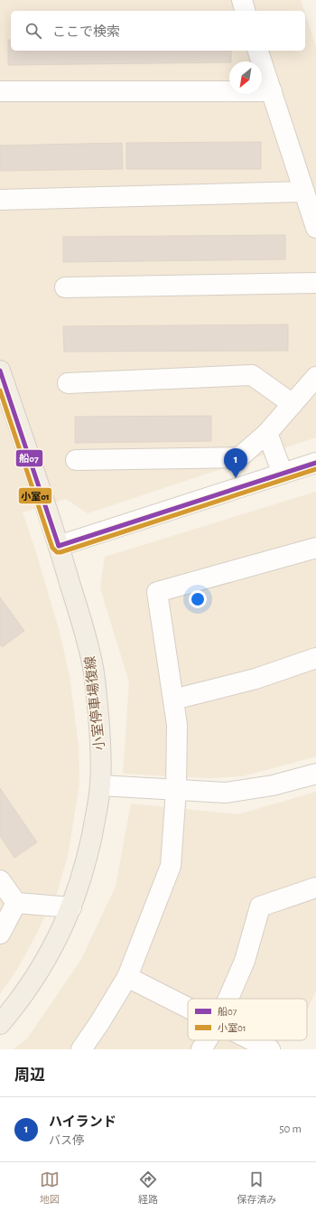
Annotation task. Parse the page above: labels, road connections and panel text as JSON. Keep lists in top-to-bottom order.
{
  "streets": {
    "main road": ["小室停車場復線"]
  },
  "lines": ["transit line 船07", "transit line 小室01"],
  "legend": ["船07", "小室01"],
  "north": "bottom left",
  "page": {
    "search": "ここで検索",
    "pins": "1",
    "heading": "周辺",
    "list": [
      {
        "mark": "1",
        "name": "ハイランド",
        "note": "バス停",
        "value": "50 m"
      }
    ],
    "nav": ["地図", "経路", "保存済み"]
  }
}
